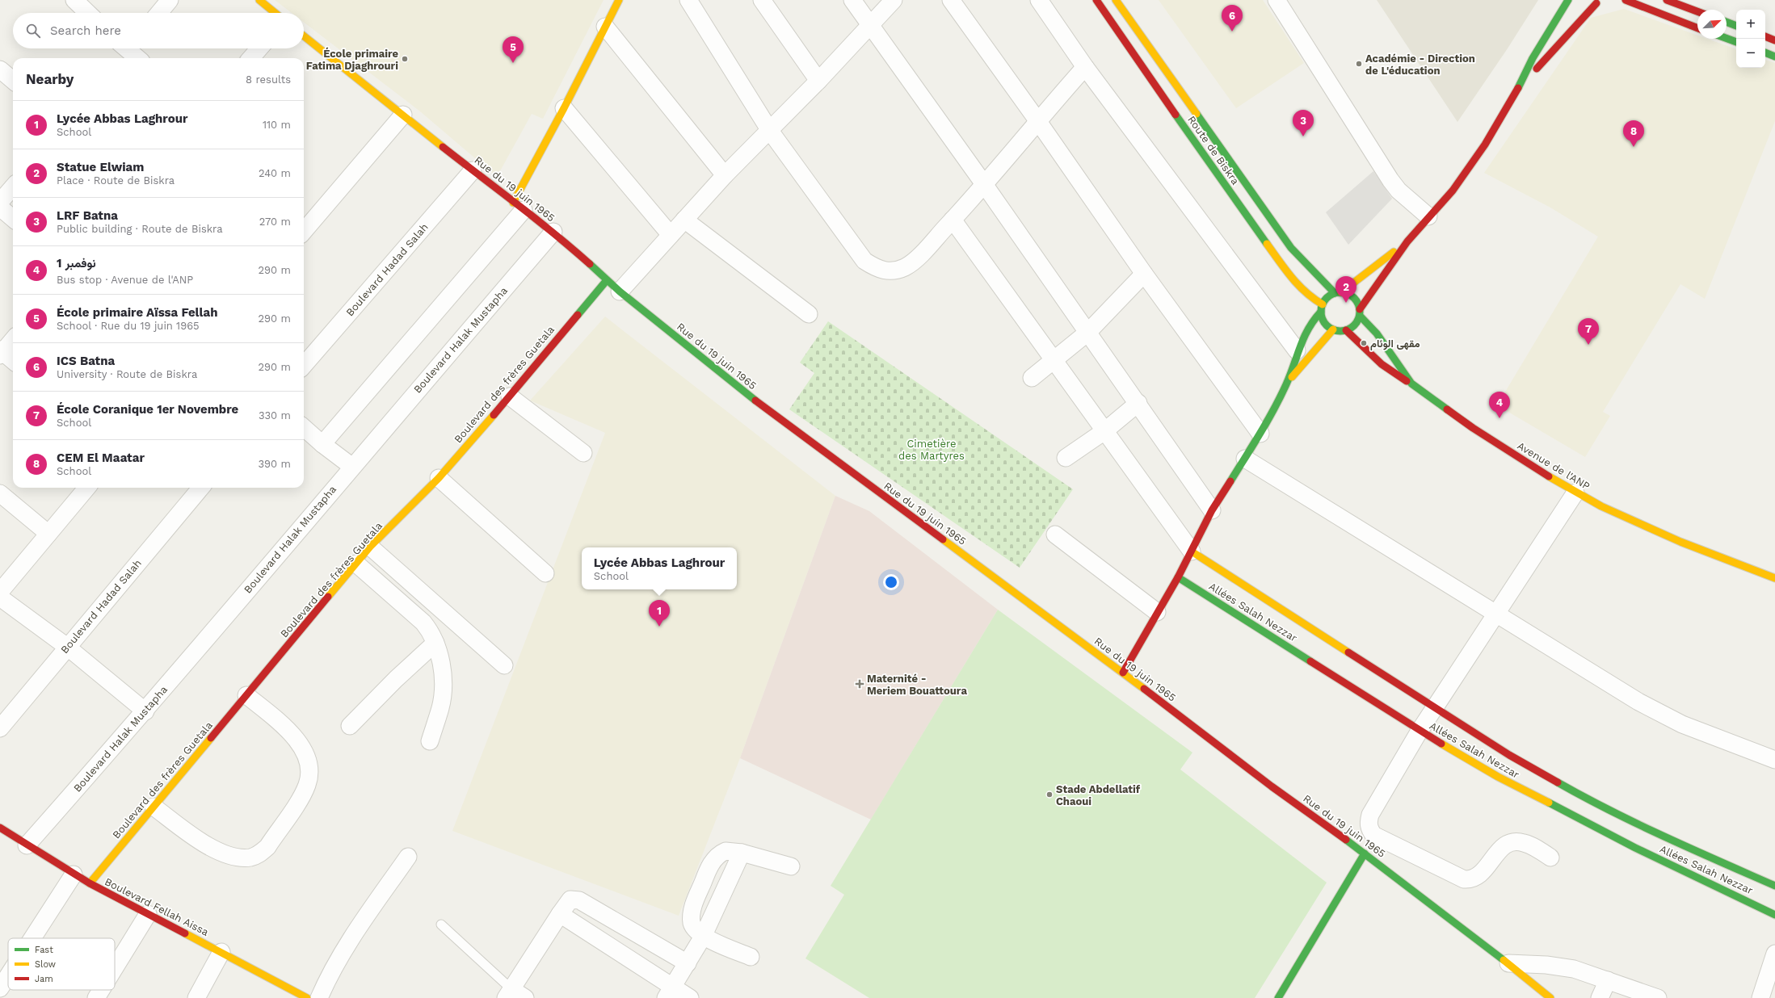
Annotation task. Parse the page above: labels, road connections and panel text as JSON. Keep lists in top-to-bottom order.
{
  "streets": {
    "street": [
      "Route de Biskra",
      "Rue du 19 juin 1965",
      "Boulevard Hadad Salah",
      "Boulevard Halak Mustapha",
      "Boulevard des frères Guetala",
      "Avenue de l'ANP",
      "Allées Salah Nezzar",
      "Boulevard Fellah Aissa"
    ]
  },
  "crossings": [
    ["Route de Biskra", "Avenue de l'ANP"],
    ["Rue du 19 juin 1965", "Boulevard Hadad Salah"],
    ["Rue du 19 juin 1965", "Boulevard Halak Mustapha"],
    ["Rue du 19 juin 1965", "Boulevard des frères Guetala"],
    ["Boulevard Halak Mustapha", "Boulevard Fellah Aissa"],
    ["Boulevard des frères Guetala", "Boulevard Fellah Aissa"]
  ],
  "parks": ["Cimetière des Martyres"],
  "places": {
    "other": [
      "École primaire Fatima Djaghrouri",
      "Académie - Direction de L'éducation",
      "مقهى الوئام",
      "Stade Abdellatif Chaoui"
    ],
    "health": ["Maternité - Meriem Bouattoura"]
  },
  "legend": ["Fast", "Slow", "Jam"],
  "north": "top right",
  "page": {
    "pins": [
      "6",
      "5",
      "3",
      "8",
      "2",
      "7",
      "4",
      "1"
    ],
    "map_buttons": ["+", "−"],
    "search": "Search here",
    "heading": ["Nearby", "8 results"],
    "list": [
      {
        "mark": "1",
        "name": "Lycée Abbas Laghrour",
        "note": "School",
        "value": "110 m"
      },
      {
        "mark": "2",
        "name": "Statue Elwiam",
        "note": "Place · Route de Biskra",
        "value": "240 m"
      },
      {
        "mark": "3",
        "name": "LRF Batna",
        "note": "Public building · Route de Biskra",
        "value": "270 m"
      },
      {
        "mark": "4",
        "name": "1 نوفمبر",
        "note": "Bus stop · Avenue de l'ANP",
        "value": "290 m"
      },
      {
        "mark": "5",
        "name": "École primaire Aïssa Fellah",
        "note": "School · Rue du 19 juin 1965",
        "value": "290 m"
      },
      {
        "mark": "6",
        "name": "ICS Batna",
        "note": "University · Route de Biskra",
        "value": "290 m"
      },
      {
        "mark": "7",
        "name": "École Coranique 1er Novembre",
        "note": "School",
        "value": "330 m"
      },
      {
        "mark": "8",
        "name": "CEM El Maatar",
        "note": "School",
        "value": "390 m"
      }
    ],
    "popup": ["Lycée Abbas Laghrour", "School"]
  }
}
